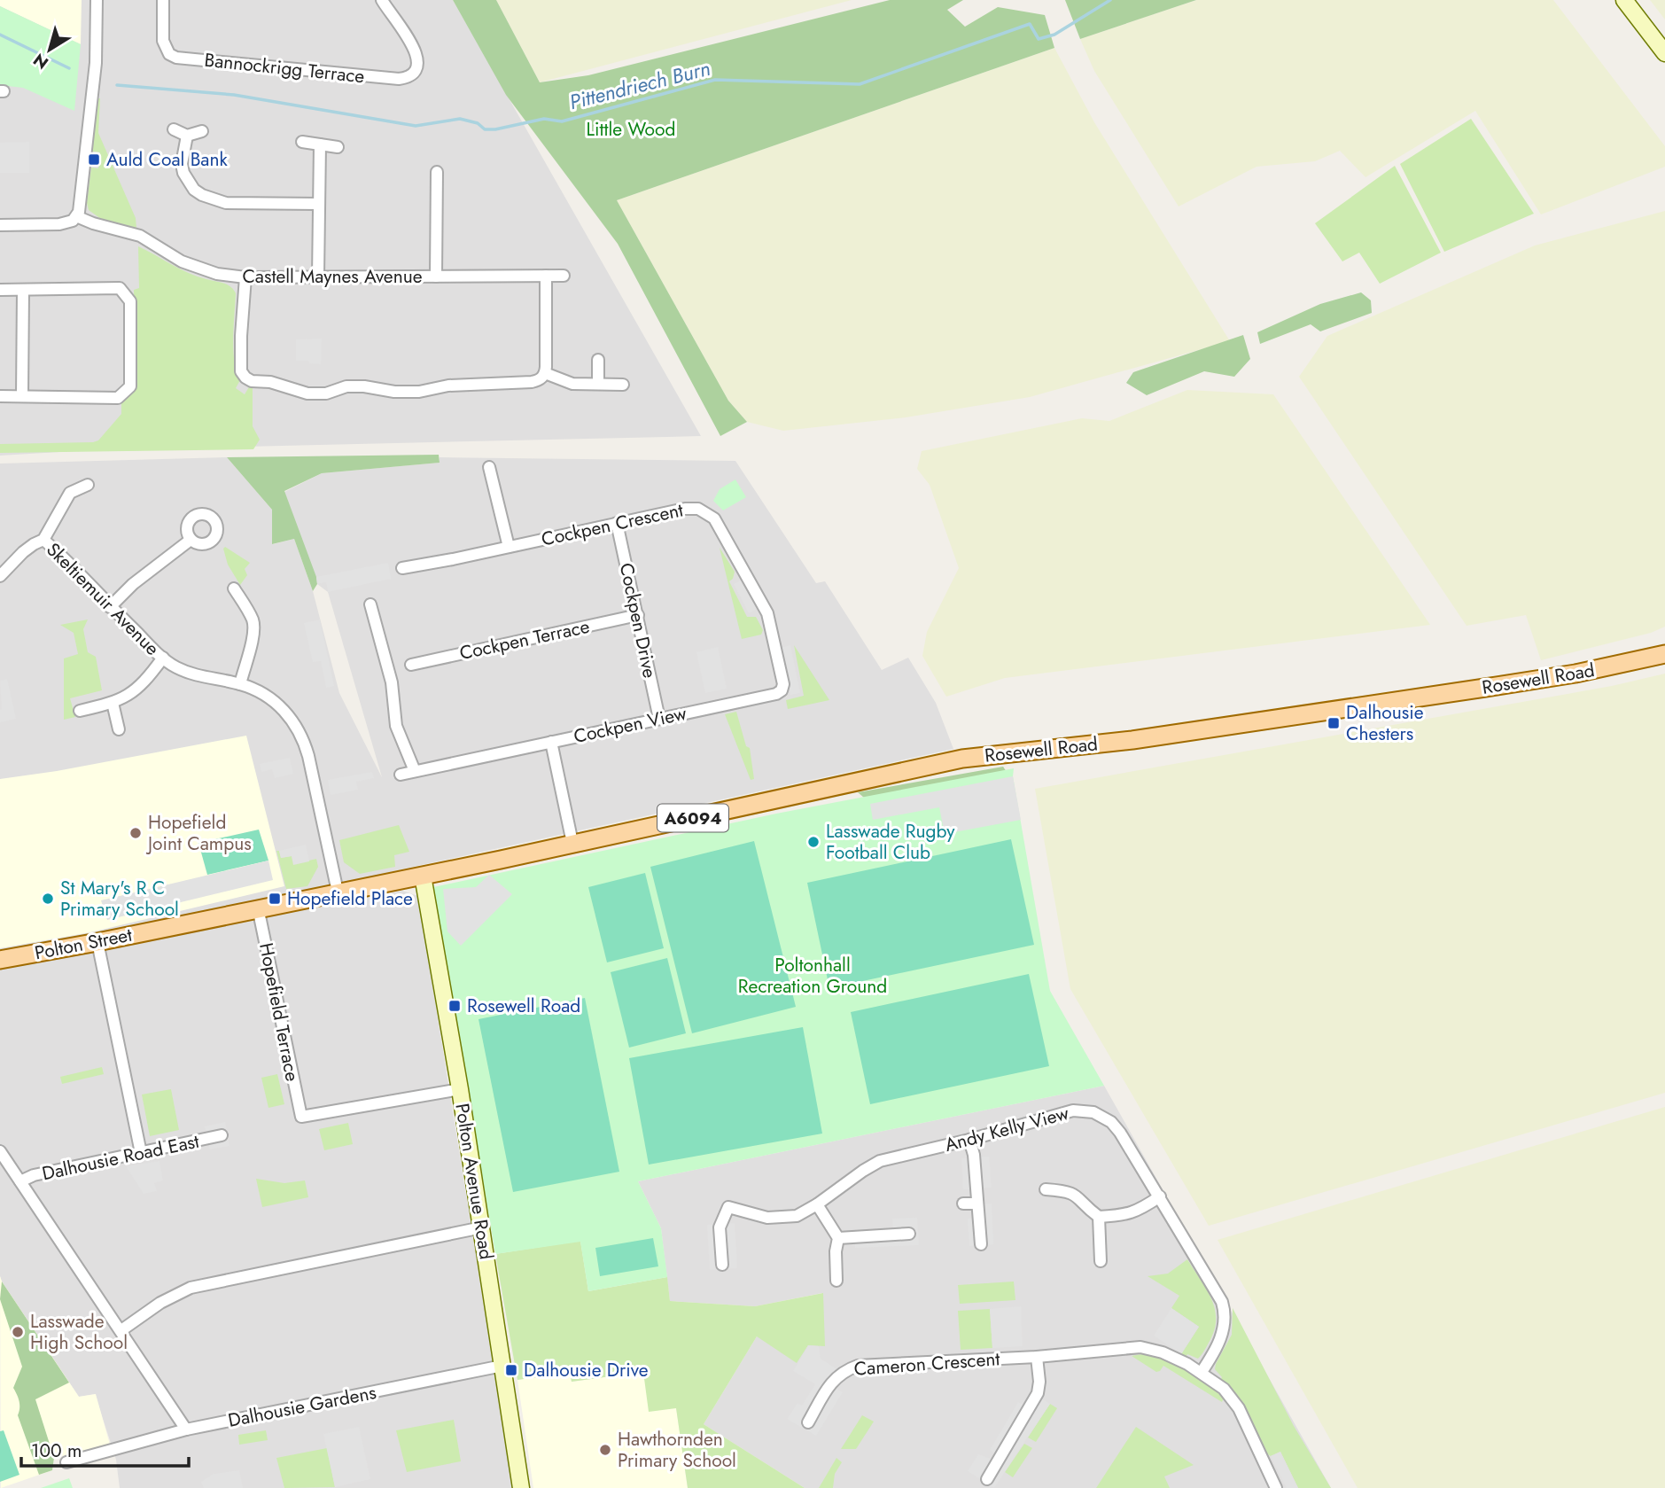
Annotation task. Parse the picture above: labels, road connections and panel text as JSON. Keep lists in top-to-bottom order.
{
  "streets": {
    "main road": ["Rosewell Road", "A6094", "Polton Street"],
    "street": [
      "Bannockrigg Terrace",
      "Castell Maynes Avenue",
      "Cockpen Crescent",
      "Skeltiemuir Avenue",
      "Cockpen Drive",
      "Cockpen Terrace",
      "Cockpen View",
      "Hopefield Terrace",
      "Andy Kelly View",
      "Dalhousie Road East",
      "Polton Avenue Road",
      "Cameron Crescent",
      "Dalhousie Gardens"
    ]
  },
  "crossings": [
    ["Cockpen Crescent", "Cockpen Drive"],
    ["Cockpen Crescent", "Cockpen View"],
    ["Skeltiemuir Avenue", "Polton Street"],
    ["Cockpen Drive", "Cockpen Terrace"],
    ["Cockpen Drive", "Cockpen View"],
    ["Rosewell Road", "Polton Street"],
    ["Rosewell Road", "Polton Avenue Road"],
    ["Polton Street", "Hopefield Terrace"],
    ["Polton Street", "Polton Avenue Road"],
    ["Hopefield Terrace", "Polton Avenue Road"],
    ["Andy Kelly View", "Cameron Crescent"],
    ["Polton Avenue Road", "Dalhousie Gardens"]
  ],
  "water": ["Pittendriech Burn"],
  "parks": ["Little Wood", "Poltonhall Recreation Ground"],
  "places": {
    "transit": [
      "Auld Coal Bank",
      "Dalhousie Chesters",
      "Hopefield Place",
      "Rosewell Road",
      "Dalhousie Drive"
    ],
    "other": [
      "Hopefield Joint Campus",
      "Lasswade Rugby Football Club",
      "St Mary's R C Primary School",
      "Lasswade High School",
      "Hawthornden Primary School"
    ]
  },
  "scale_bar": "100 m",
  "north": "bottom left"
}
